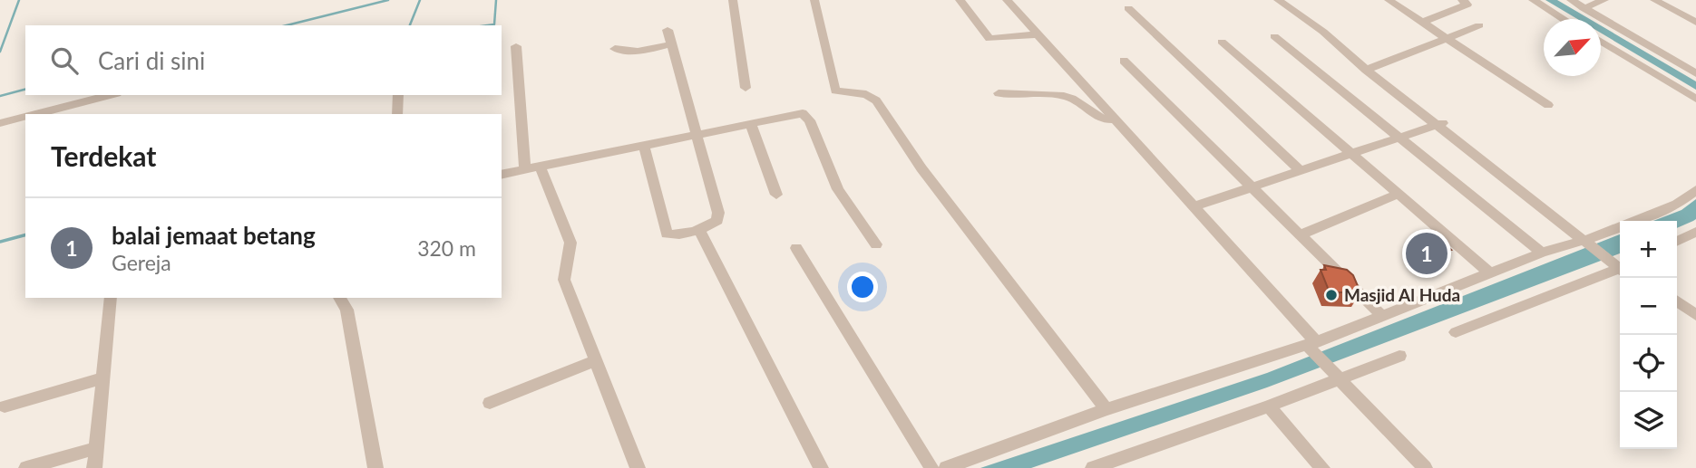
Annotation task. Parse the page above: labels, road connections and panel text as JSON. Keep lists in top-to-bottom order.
{
  "places": ["Masjid Al Huda"],
  "north": "top right",
  "page": {
    "search": "Cari di sini",
    "heading": "Terdekat",
    "list": [
      {
        "mark": "1",
        "name": "balai jemaat betang",
        "note": "Gereja",
        "value": "320 m"
      }
    ],
    "map_buttons": ["+", "−"],
    "pins": "1"
  }
}
